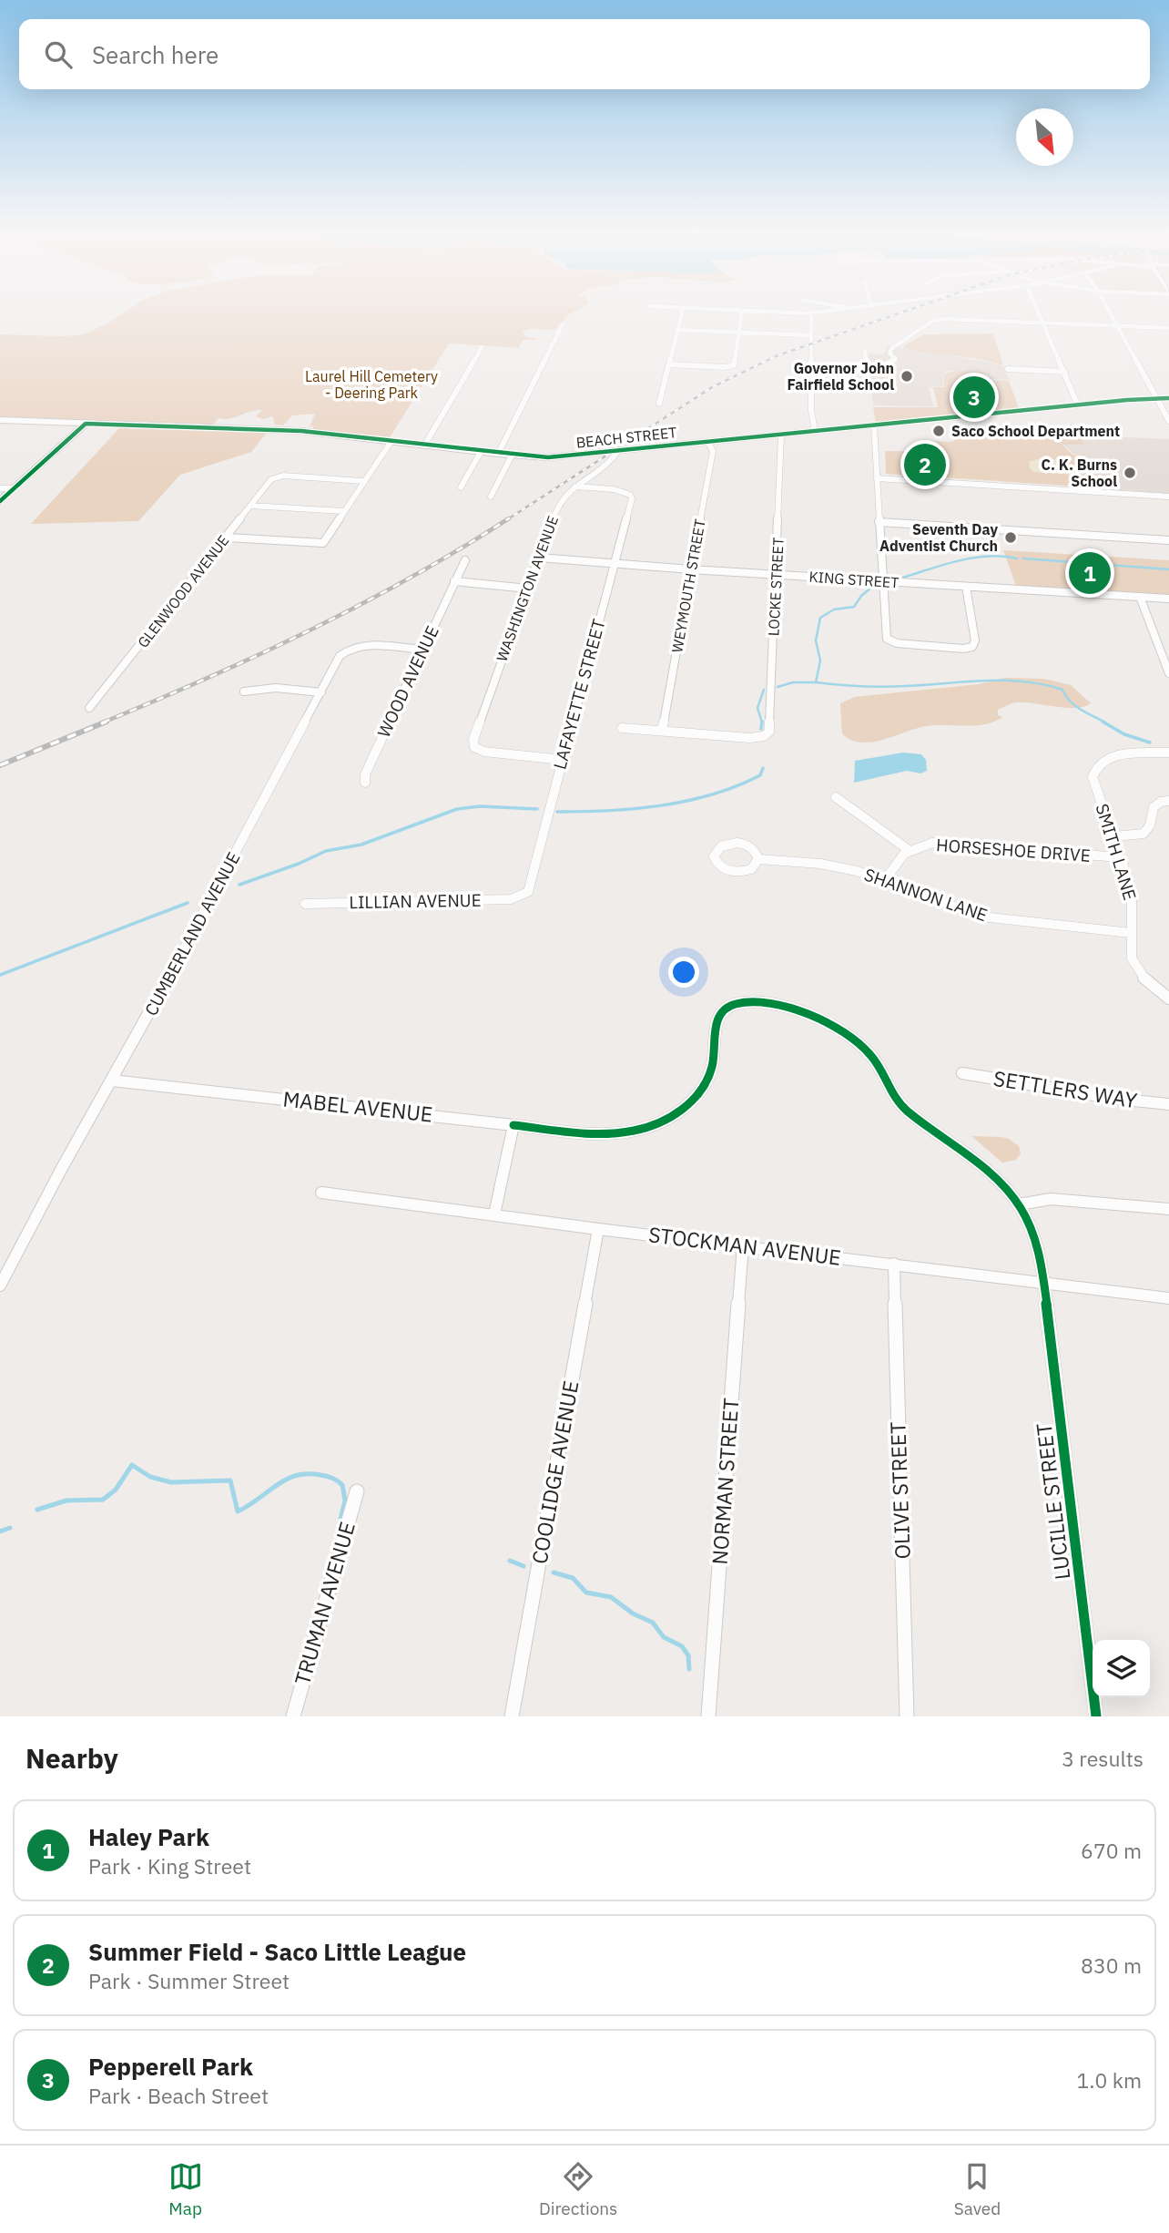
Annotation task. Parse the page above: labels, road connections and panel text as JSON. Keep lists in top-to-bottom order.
{
  "streets": {
    "main road": ["BEACH STREET"],
    "street": [
      "KING STREET",
      "WEYMOUTH STREET",
      "LOCKE STREET",
      "WASHINGTON AVENUE",
      "GLENWOOD AVENUE",
      "WOOD AVENUE",
      "LAFAYETTE STREET",
      "HORSESHOE DRIVE",
      "SMITH LANE",
      "SHANNON LANE",
      "LILLIAN AVENUE",
      "CUMBERLAND AVENUE",
      "SETTLERS WAY",
      "MABEL AVENUE",
      "STOCKMAN AVENUE",
      "COOLIDGE AVENUE",
      "NORMAN STREET",
      "OLIVE STREET",
      "LUCILLE STREET",
      "TRUMAN AVENUE"
    ]
  },
  "crossings": [
    ["BEACH STREET", "WEYMOUTH STREET"],
    ["BEACH STREET", "LOCKE STREET"],
    ["BEACH STREET", "WASHINGTON AVENUE"],
    ["KING STREET", "WEYMOUTH STREET"],
    ["KING STREET", "LOCKE STREET"],
    ["KING STREET", "WASHINGTON AVENUE"],
    ["KING STREET", "LAFAYETTE STREET"],
    ["WEYMOUTH STREET", "LOCKE STREET"],
    ["WASHINGTON AVENUE", "LAFAYETTE STREET"],
    ["WOOD AVENUE", "CUMBERLAND AVENUE"],
    ["LAFAYETTE STREET", "LILLIAN AVENUE"],
    ["HORSESHOE DRIVE", "SMITH LANE"],
    ["SMITH LANE", "SHANNON LANE"],
    ["CUMBERLAND AVENUE", "MABEL AVENUE"],
    ["MABEL AVENUE", "LUCILLE STREET"],
    ["STOCKMAN AVENUE", "COOLIDGE AVENUE"],
    ["STOCKMAN AVENUE", "NORMAN STREET"],
    ["STOCKMAN AVENUE", "OLIVE STREET"],
    ["STOCKMAN AVENUE", "LUCILLE STREET"]
  ],
  "parks": ["Laurel Hill Cemetery - Deering Park"],
  "places": [
    "Governor John Fairfield School",
    "Saco School Department",
    "C. K. Burns School",
    "Seventh Day Adventist Church"
  ],
  "north": "bottom right",
  "page": {
    "search": "Search here",
    "pins": ["3", "2", "1"],
    "heading": ["Nearby", "3 results"],
    "list": [
      {
        "mark": "1",
        "name": "Haley Park",
        "note": "Park · King Street",
        "value": "670 m"
      },
      {
        "mark": "2",
        "name": "Summer Field - Saco Little League",
        "note": "Park · Summer Street",
        "value": "830 m"
      },
      {
        "mark": "3",
        "name": "Pepperell Park",
        "note": "Park · Beach Street",
        "value": "1.0 km"
      }
    ],
    "nav": ["Map", "Directions", "Saved"]
  }
}
